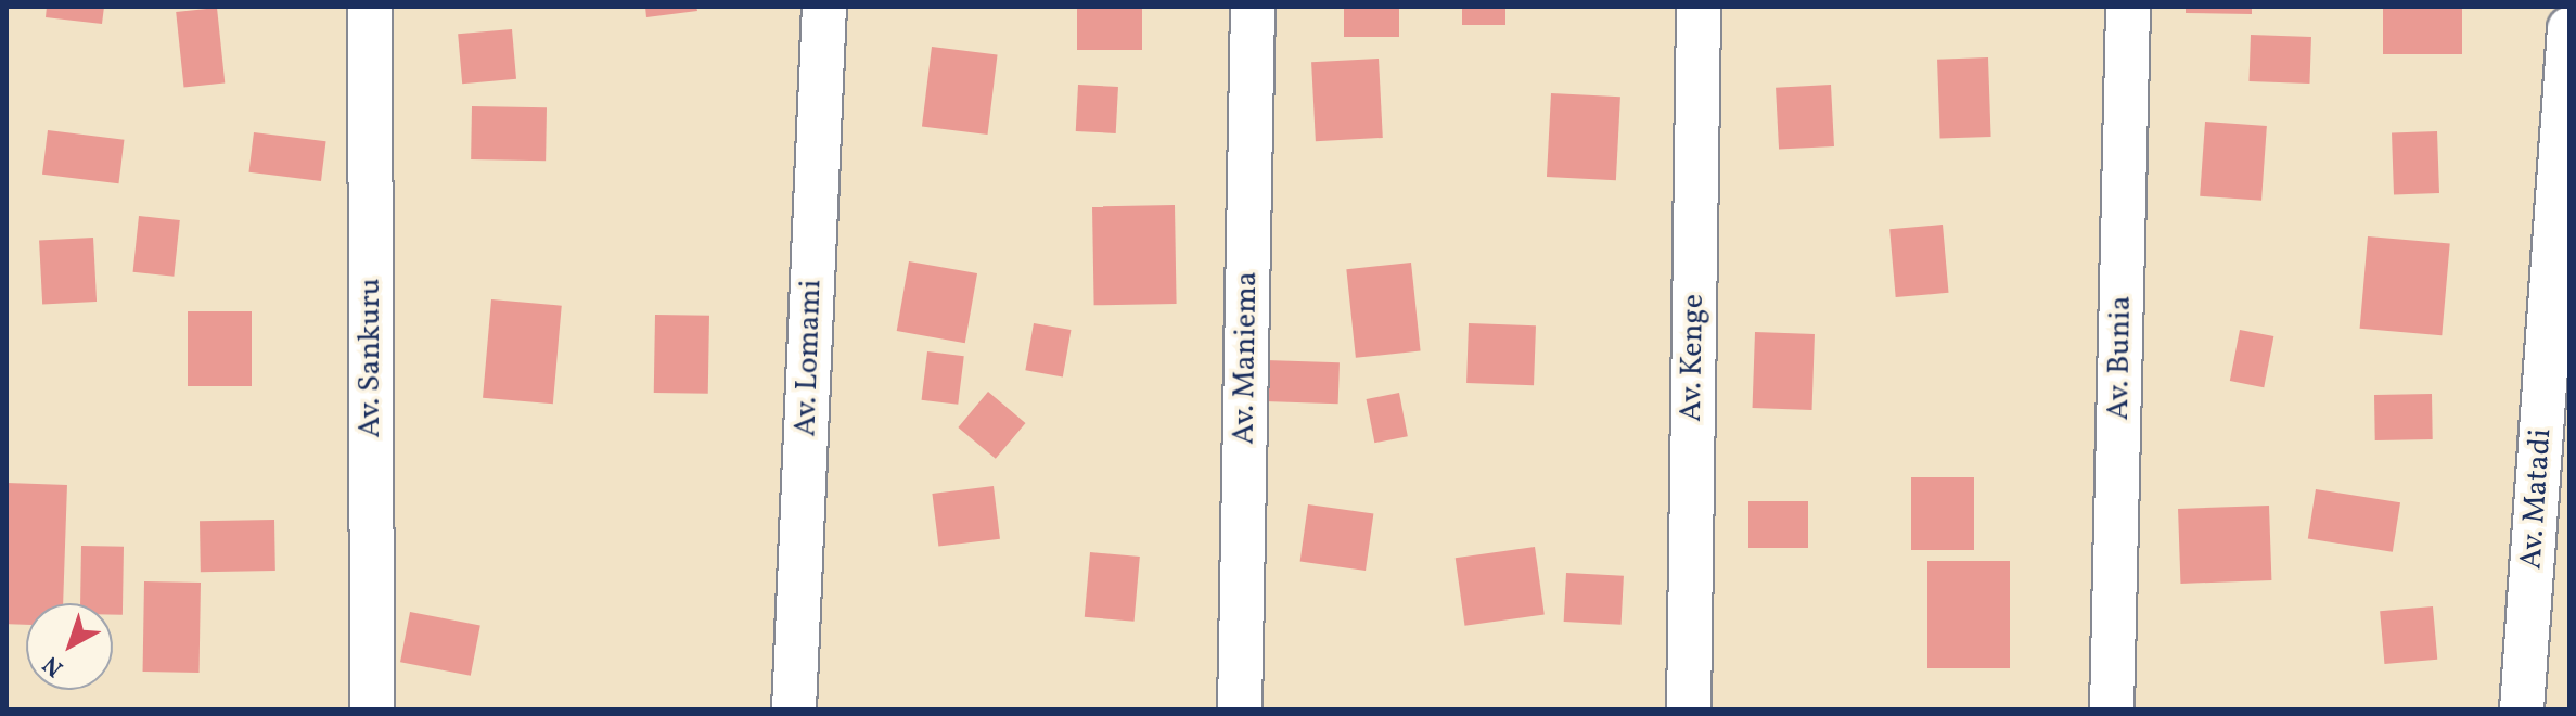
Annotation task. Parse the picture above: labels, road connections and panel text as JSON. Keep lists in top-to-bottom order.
{
  "streets": {
    "street": [
      "Av. Sankuru",
      "Av. Lomami",
      "Av. Maniema",
      "Av. Kenge",
      "Av. Bunia",
      "Av. Matadi"
    ]
  },
  "north": "bottom left"
}
